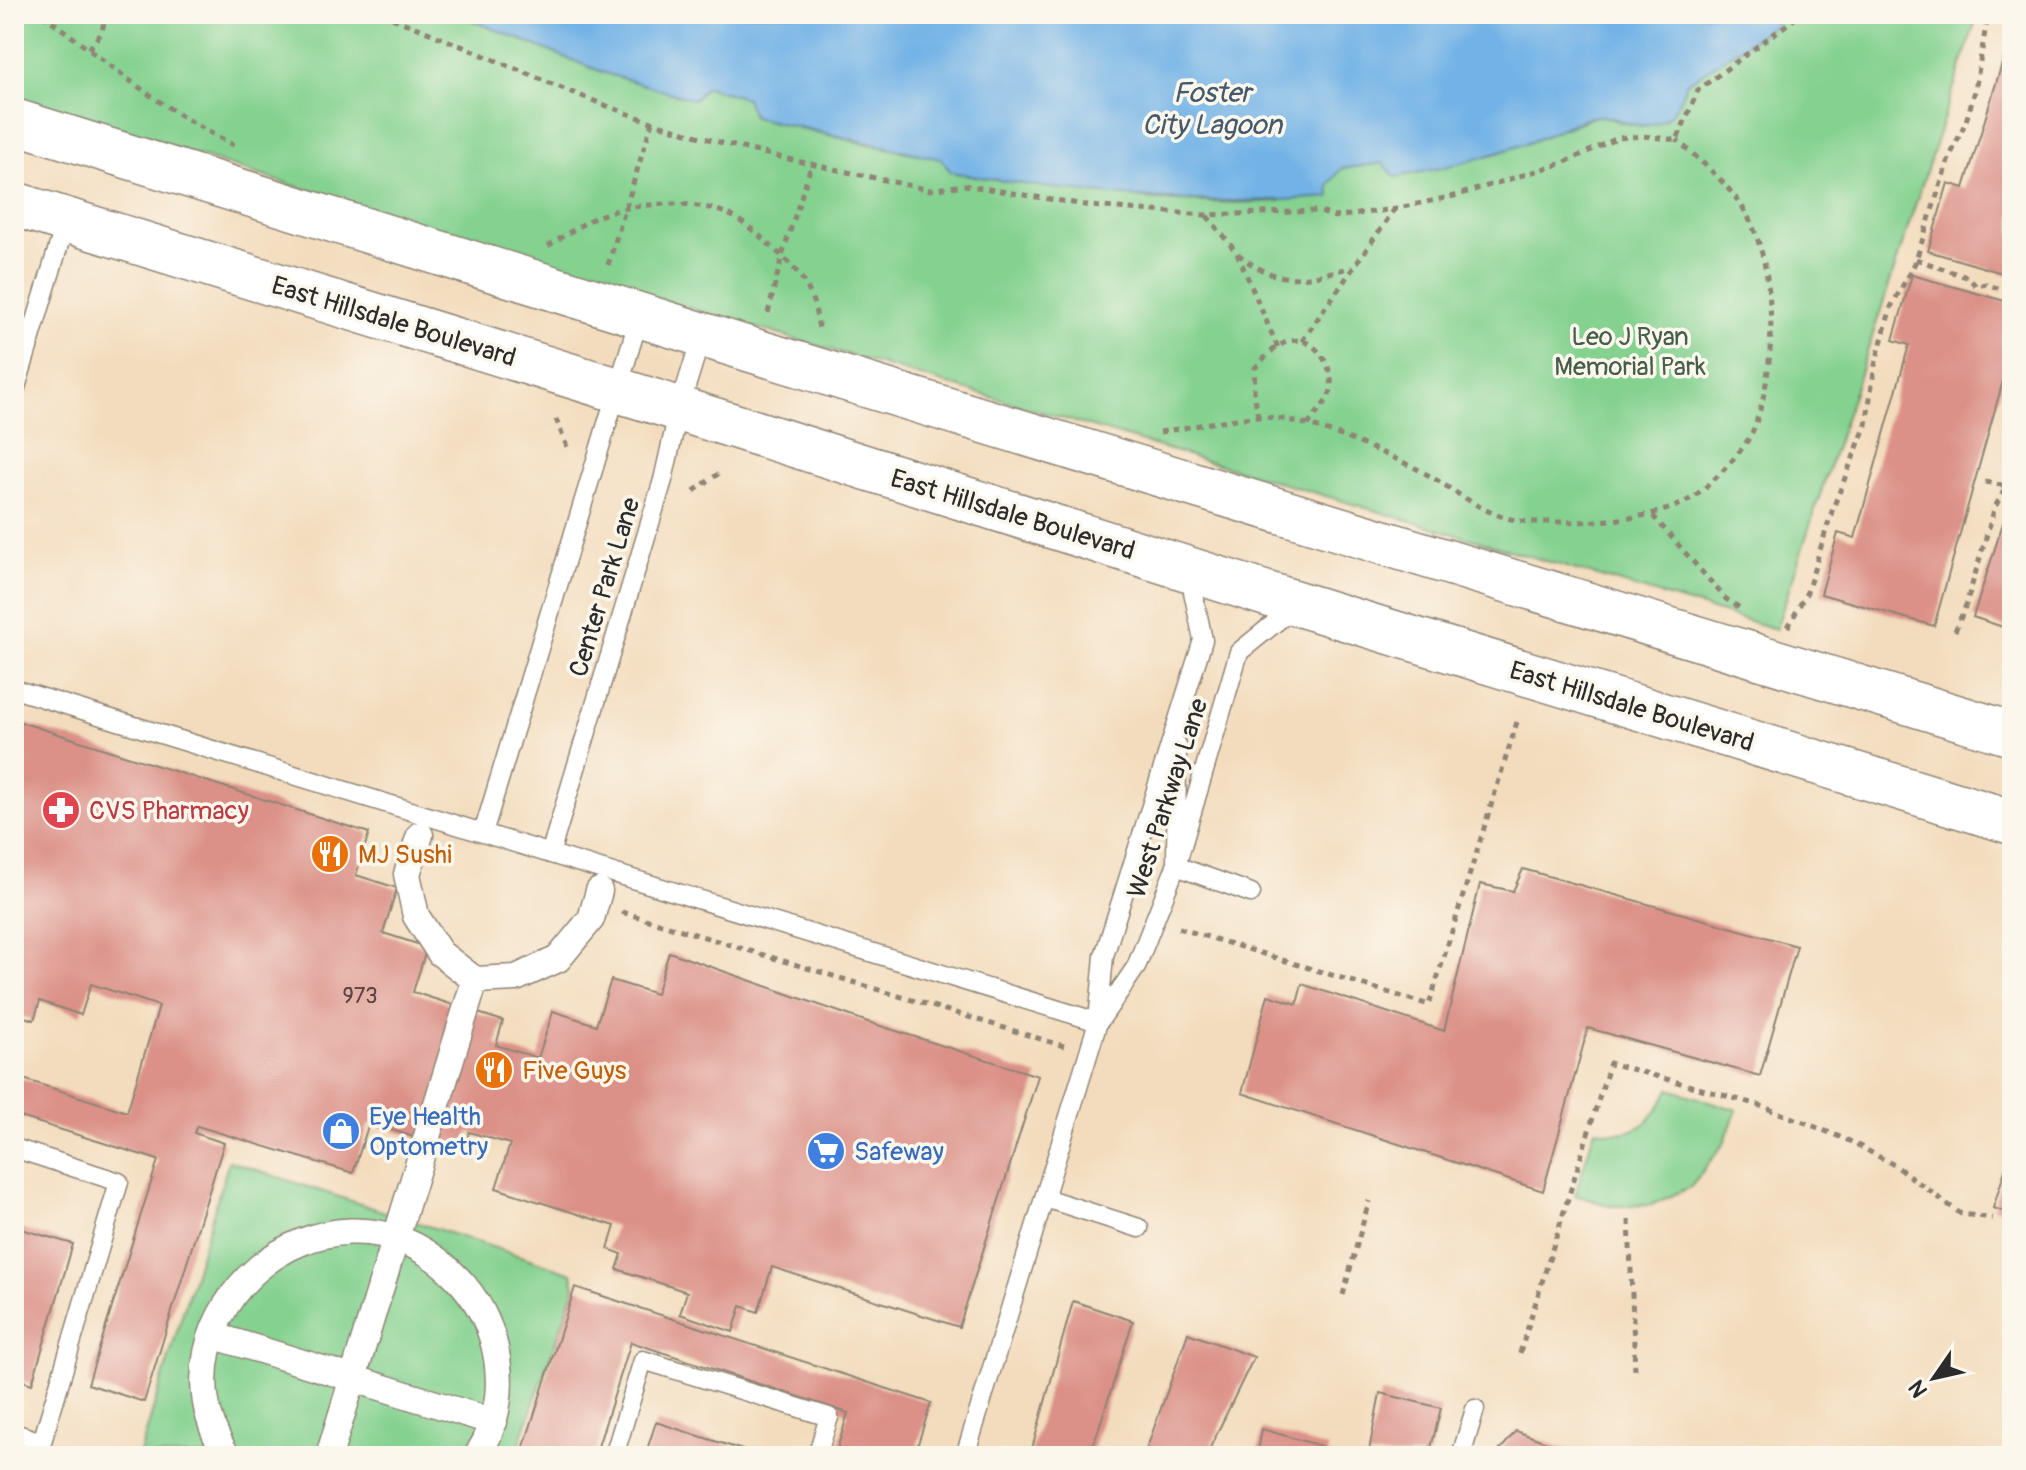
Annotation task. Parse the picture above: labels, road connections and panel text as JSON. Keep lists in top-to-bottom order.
{
  "streets": {
    "main road": ["East Hillsdale Boulevard"],
    "lane": ["Center Park Lane", "West Parkway Lane"]
  },
  "crossings": [
    ["East Hillsdale Boulevard", "Center Park Lane"],
    ["East Hillsdale Boulevard", "West Parkway Lane"]
  ],
  "water": ["Foster City Lagoon"],
  "parks": ["Leo J Ryan Memorial Park"],
  "places": {
    "pharmacy": ["CVS Pharmacy"],
    "restaurant": ["MJ Sushi", "Five Guys"],
    "shop": ["Eye Health Optometry"],
    "supermarket": ["Safeway"]
  },
  "house_numbers": ["973"],
  "north": "bottom left"
}
